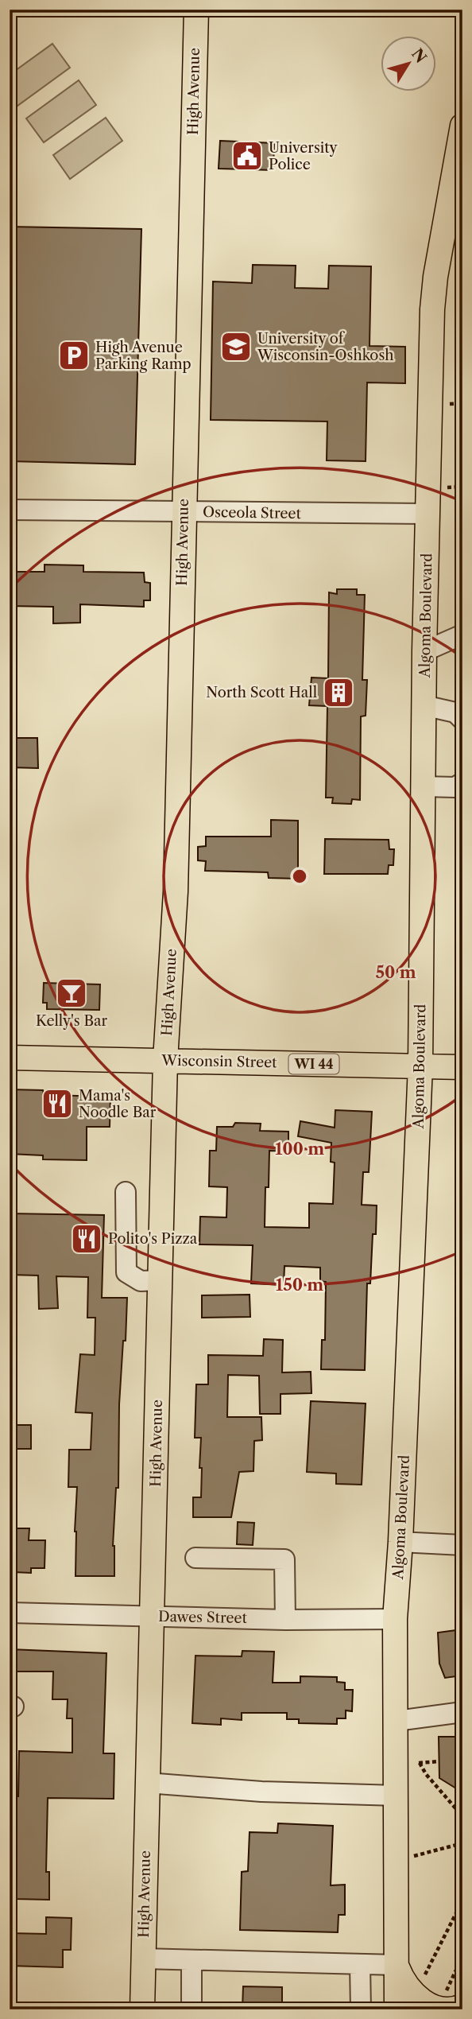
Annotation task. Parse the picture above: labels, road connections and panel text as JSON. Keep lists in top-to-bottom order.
{
  "streets": {
    "main road": [
      "High Avenue",
      "Algoma Boulevard",
      "Wisconsin Street",
      "WI 44"
    ],
    "street": ["Osceola Street", "Dawes Street"]
  },
  "crossings": [
    ["High Avenue", "Osceola Street"],
    ["High Avenue", "Wisconsin Street"],
    ["High Avenue", "Dawes Street"],
    ["Osceola Street", "Algoma Boulevard"],
    ["Algoma Boulevard", "Wisconsin Street"],
    ["Algoma Boulevard", "Dawes Street"]
  ],
  "places": {
    "public building": ["University Police"],
    "school or university": ["University of Wisconsin-Oshkosh"],
    "parking": ["High Avenue Parking Ramp"],
    "building": ["North Scott Hall"],
    "bar": ["Kelly's Bar"],
    "restaurant": ["Mama's Noodle Bar", "Polito's Pizza"]
  },
  "north": "top right",
  "rings": ["50 m", "100 m", "150 m"]
}
